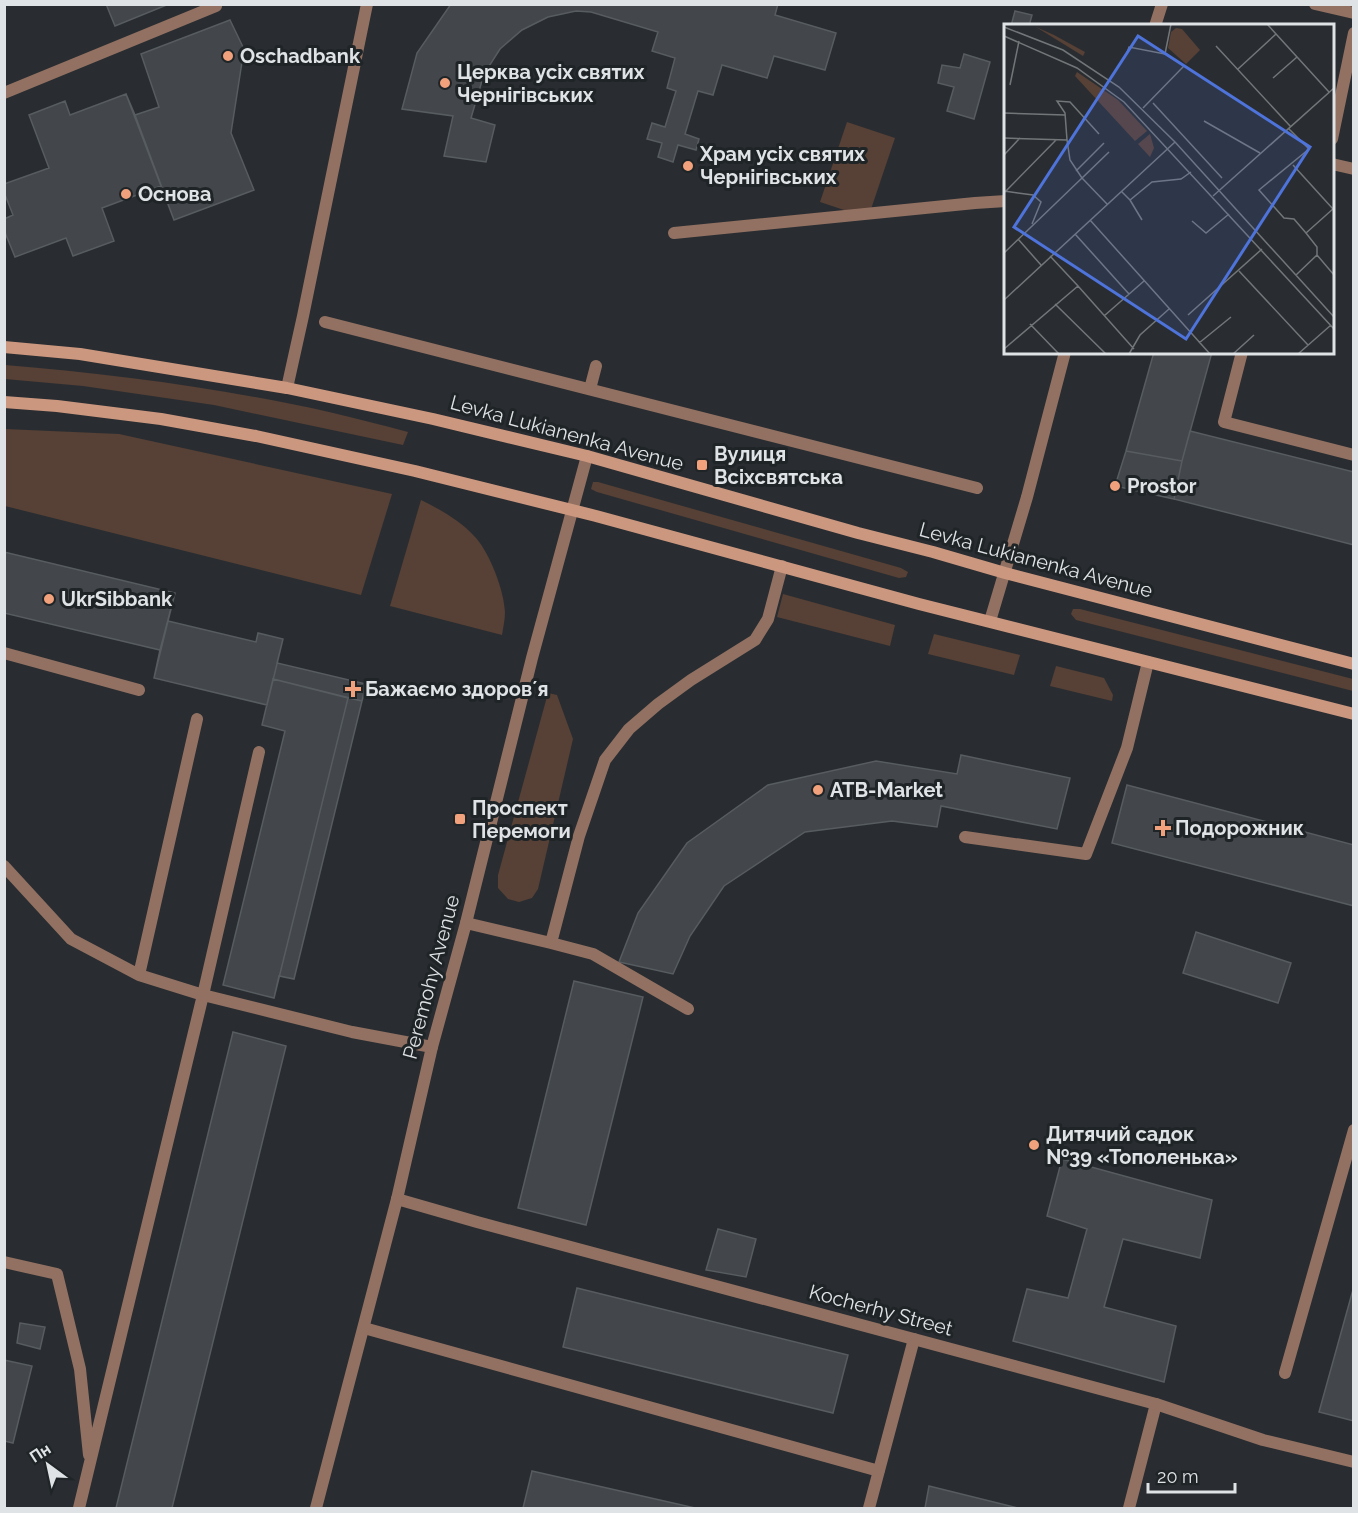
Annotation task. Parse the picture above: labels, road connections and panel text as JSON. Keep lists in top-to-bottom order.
{
  "streets": {
    "main road": ["Levka Lukianenka Avenue"],
    "street": ["Peremohy Avenue", "Kocherhy Street"]
  },
  "crossings": [
    ["Levka Lukianenka Avenue", "Peremohy Avenue"],
    ["Peremohy Avenue", "Kocherhy Street"]
  ],
  "places": {
    "other": [
      "Oschadbank",
      "Церква усіх святих Чернігівських",
      "Храм усіх святих Чернігівських",
      "Основа",
      "Prostor",
      "UkrSibbank",
      "ATB-Market",
      "Дитячий садок №39 «Тополенька»"
    ],
    "transit": ["Вулиця Всіхсвятська", "Проспект Перемоги"],
    "health": ["Бажаємо здоровʼя", "Подорожник"]
  },
  "scale_bar": "20 m",
  "north": "top left"
}
